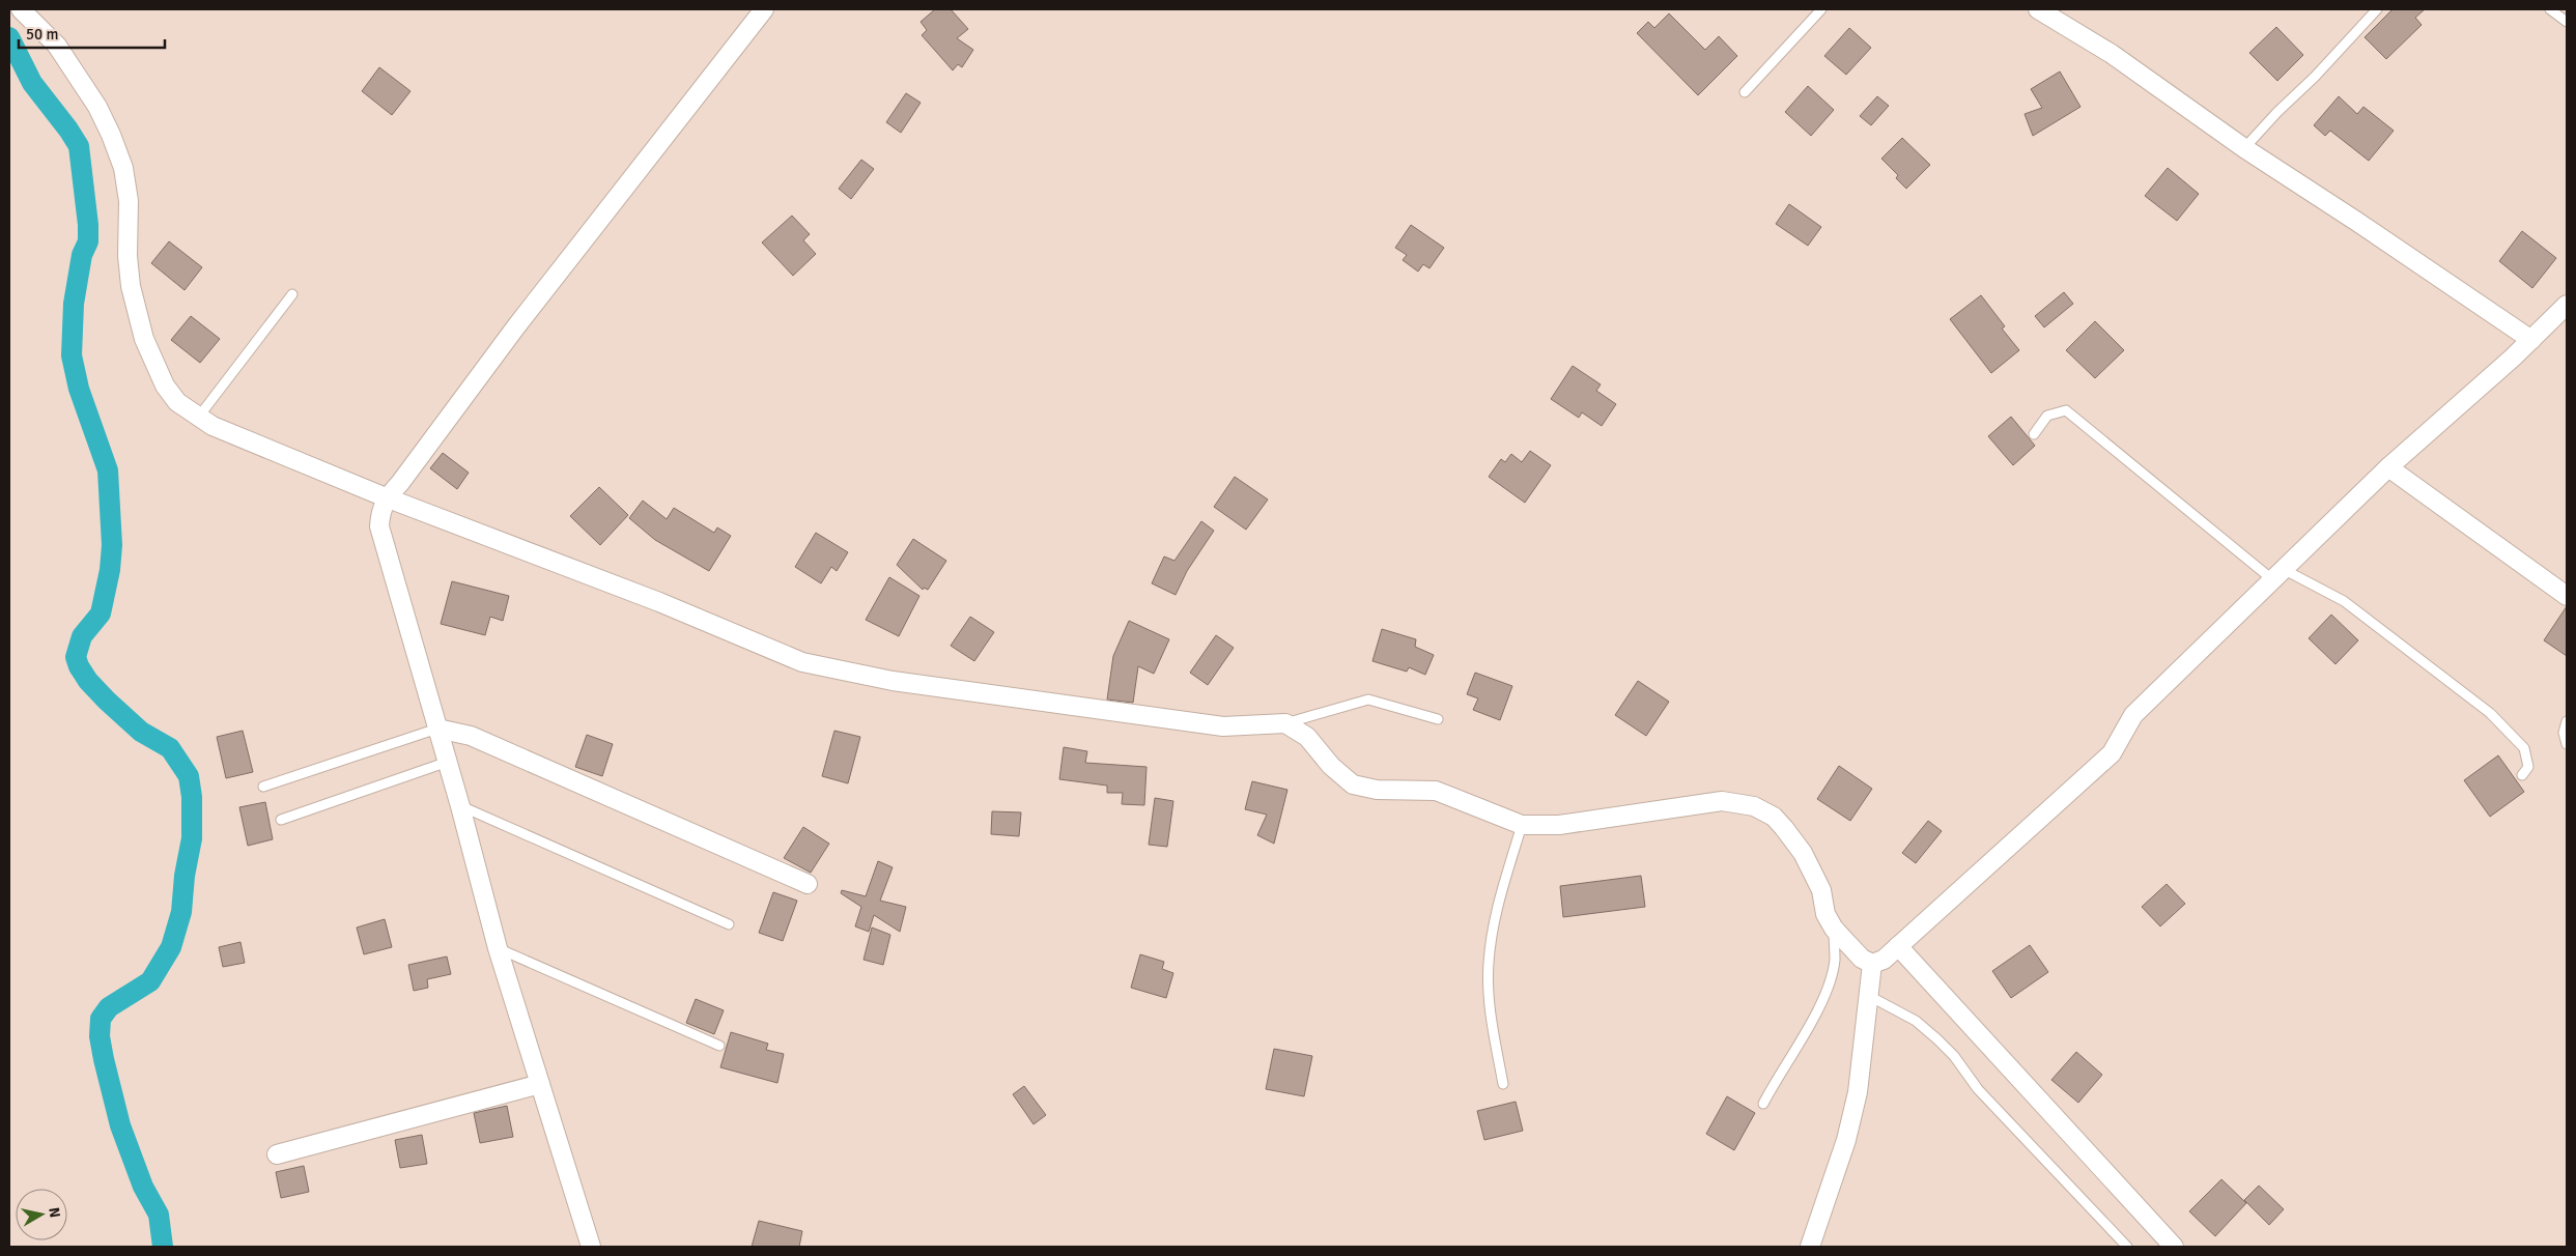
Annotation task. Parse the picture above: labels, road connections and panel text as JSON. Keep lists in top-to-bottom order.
{
  "scale_bar": "50 m",
  "north": "right"
}
